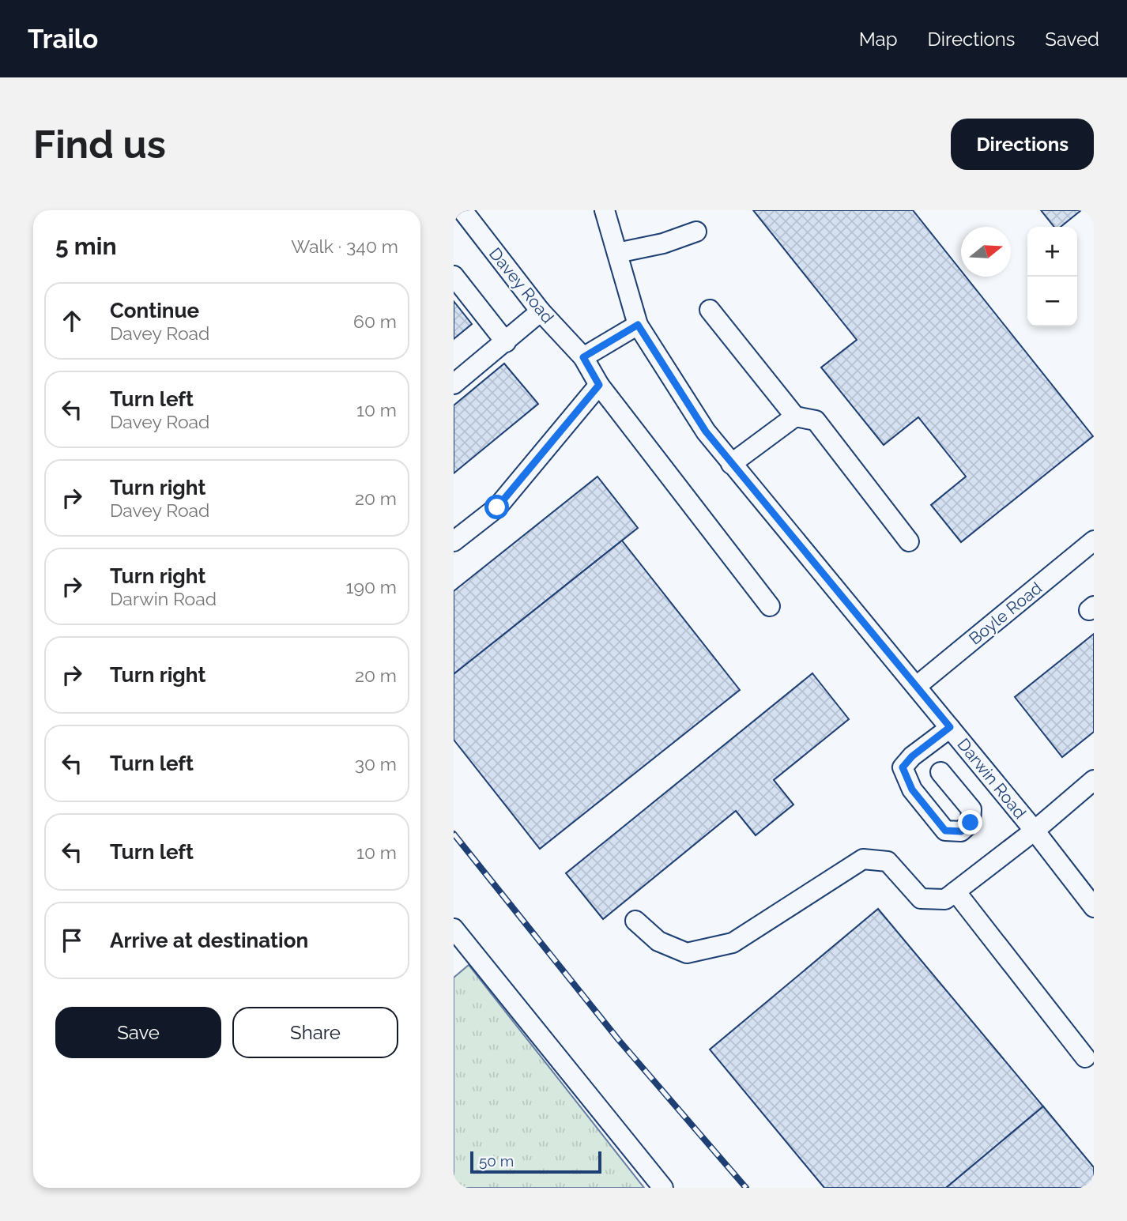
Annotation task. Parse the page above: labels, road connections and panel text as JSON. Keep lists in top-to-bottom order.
{
  "streets": {
    "street": ["Davey Road", "Boyle Road", "Darwin Road"]
  },
  "crossings": [
    ["Boyle Road", "Darwin Road"]
  ],
  "scale_bar": "50 m",
  "north": "right",
  "page": {
    "header": "Trailo",
    "nav": ["Map", "Directions", "Saved"],
    "buttons": [
      "Directions",
      ["Save", "Share"]
    ],
    "title": "Find us",
    "heading": ["5 min", "Walk · 340 m"],
    "map_buttons": ["+", "−"],
    "list": [
      ["Continue", "Davey Road", "60 m"],
      ["Turn left", "Davey Road", "10 m"],
      ["Turn right", "Davey Road", "20 m"],
      ["Turn right", "Darwin Road", "190 m"],
      ["Turn right", "20 m"],
      ["Turn left", "30 m"],
      ["Turn left", "10 m"],
      "Arrive at destination"
    ],
    "scale": "50 m"
  }
}
